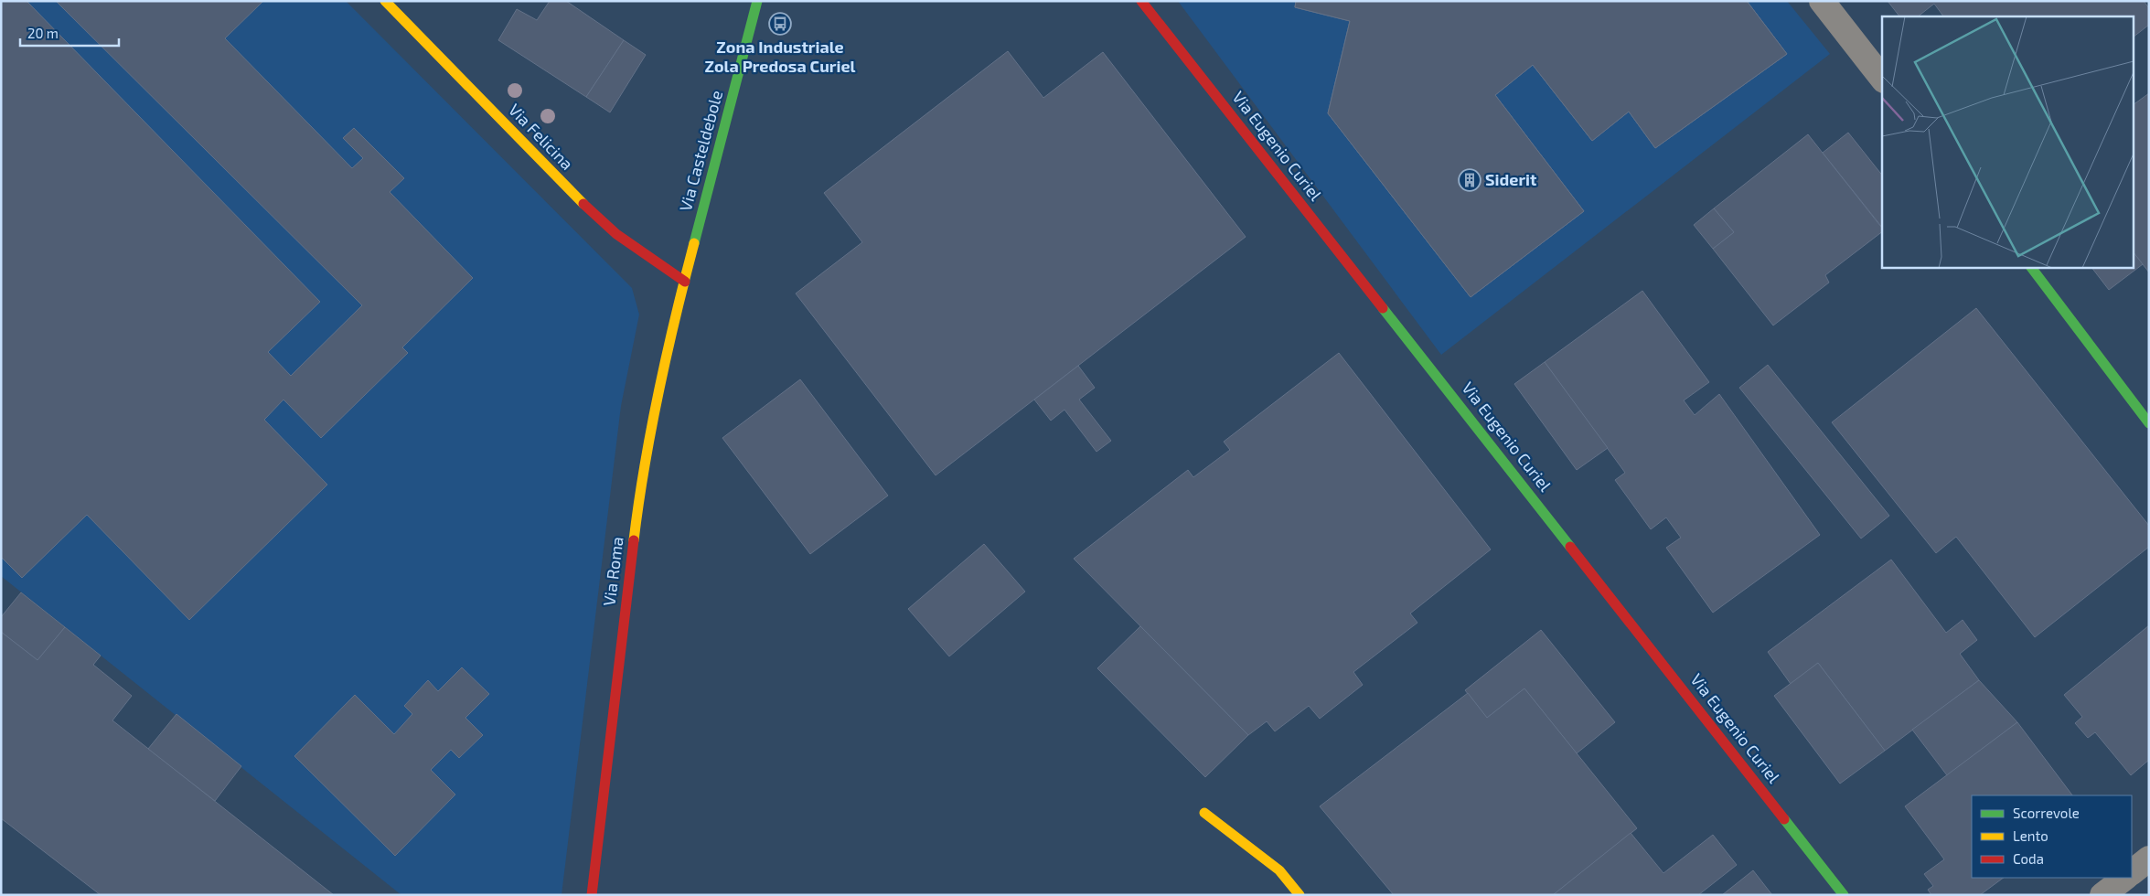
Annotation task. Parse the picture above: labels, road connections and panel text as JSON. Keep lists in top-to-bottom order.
{
  "streets": {
    "street": [
      "Via Felicina",
      "Via Eugenio Curiel",
      "Via Casteldebole",
      "Via Roma"
    ]
  },
  "crossings": [
    ["Via Felicina", "Via Roma"],
    ["Via Casteldebole", "Via Roma"]
  ],
  "places": {
    "bus stop": ["Zona Industriale Zola Predosa Curiel"],
    "building": ["Siderit"]
  },
  "legend": ["Scorrevole", "Lento", "Coda"],
  "scale_bar": "20 m"
}
